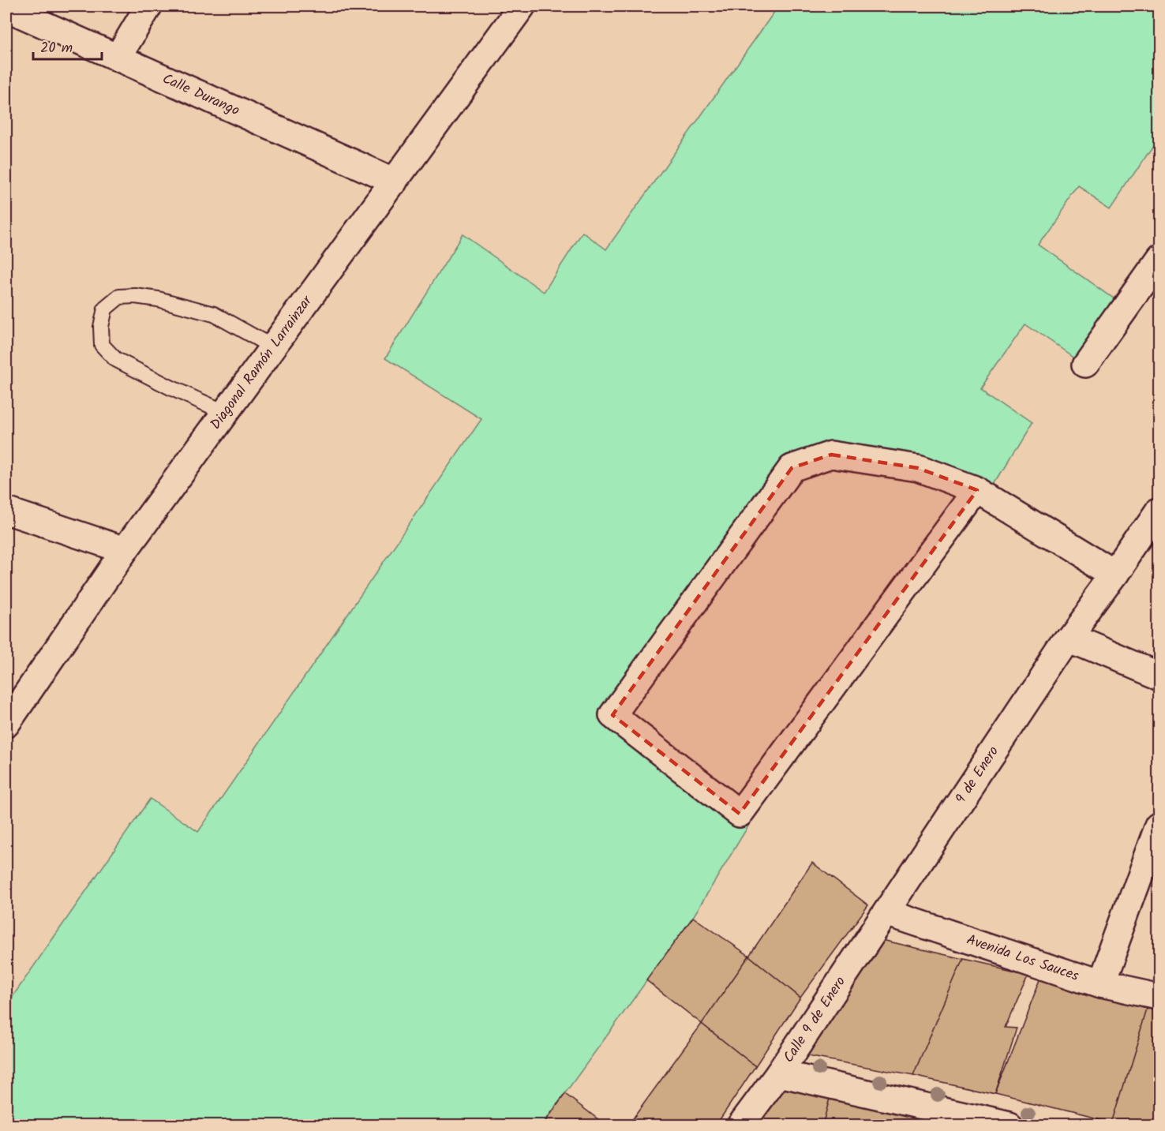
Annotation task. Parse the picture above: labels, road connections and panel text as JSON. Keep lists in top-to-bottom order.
{
  "streets": {
    "street": [
      "Calle Durango",
      "Diagonal Ramón Larrainzar",
      "9 de Enero",
      "Avenida Los Sauces",
      "Calle 9 de Enero"
    ]
  },
  "crossings": [
    ["Calle Durango", "Diagonal Ramón Larrainzar"],
    ["9 de Enero", "Avenida Los Sauces"],
    ["9 de Enero", "Calle 9 de Enero"],
    ["Avenida Los Sauces", "Calle 9 de Enero"]
  ],
  "scale_bar": "20 m"
}
